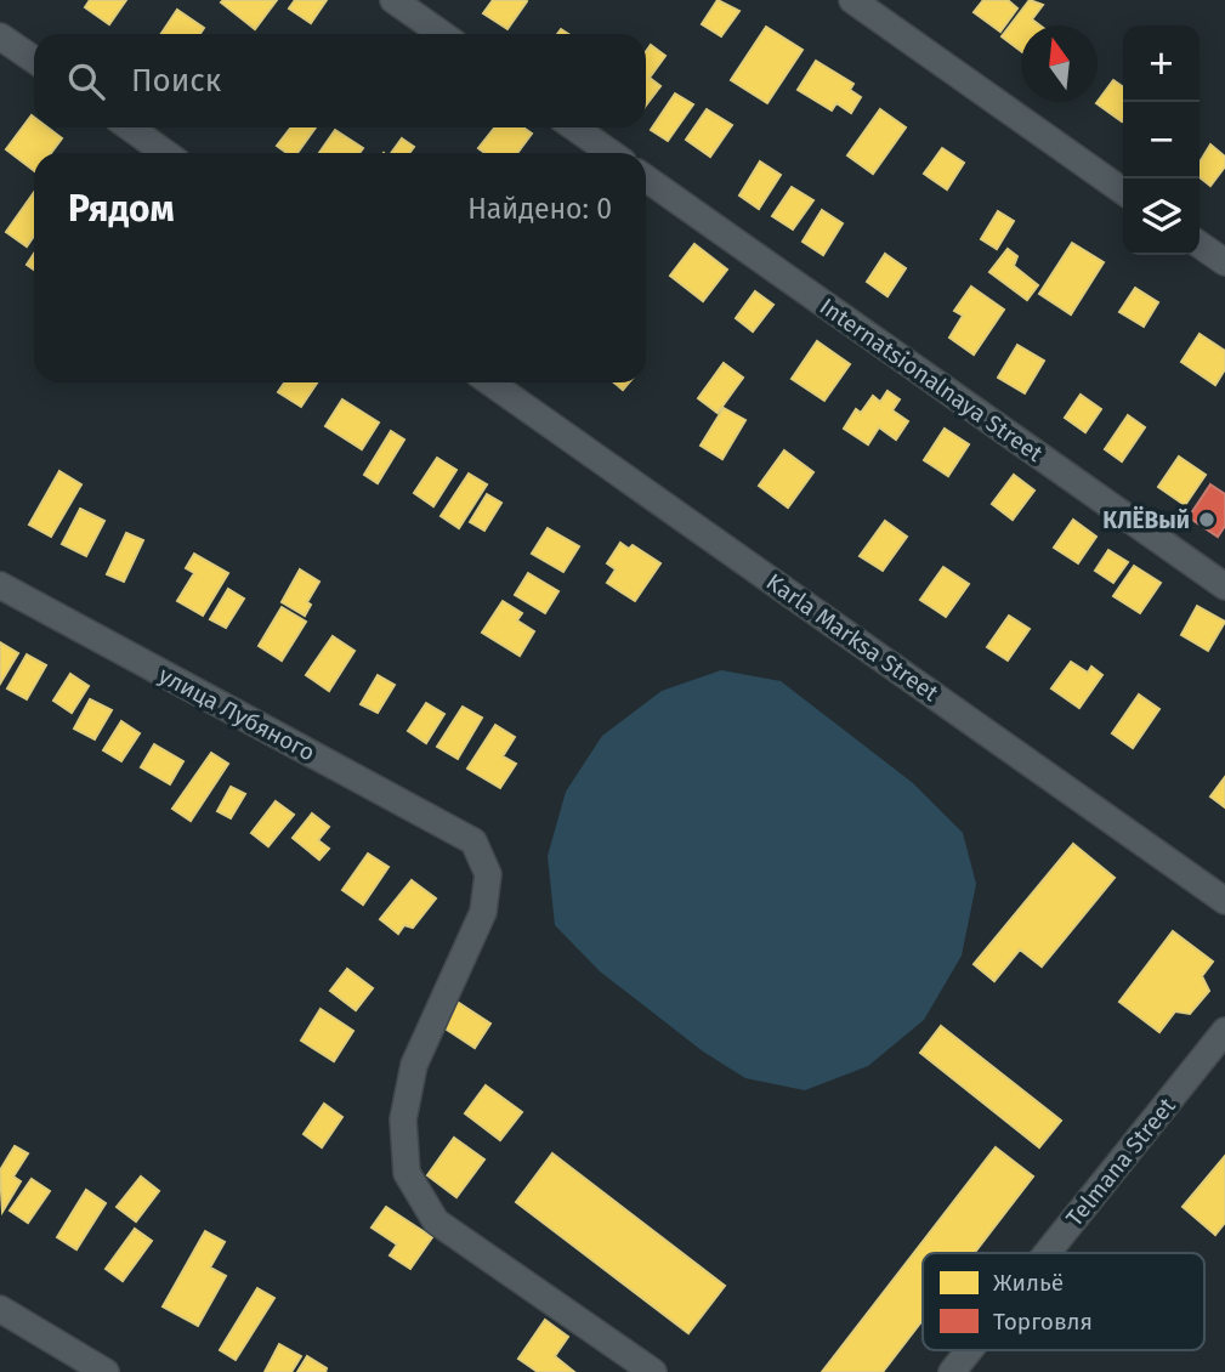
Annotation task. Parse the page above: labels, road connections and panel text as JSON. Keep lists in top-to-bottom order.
{
  "streets": {
    "street": [
      "Internatsionalnaya Street",
      "Karla Marksa Street",
      "улица Лубяного",
      "Telmana Street"
    ]
  },
  "places": ["КЛЁВый"],
  "legend": ["Жильё", "Торговля"],
  "north": "top",
  "page": {
    "map_buttons": ["+", "−"],
    "search": "Поиск",
    "heading": ["Рядом", "Найдено: 0"]
  }
}
